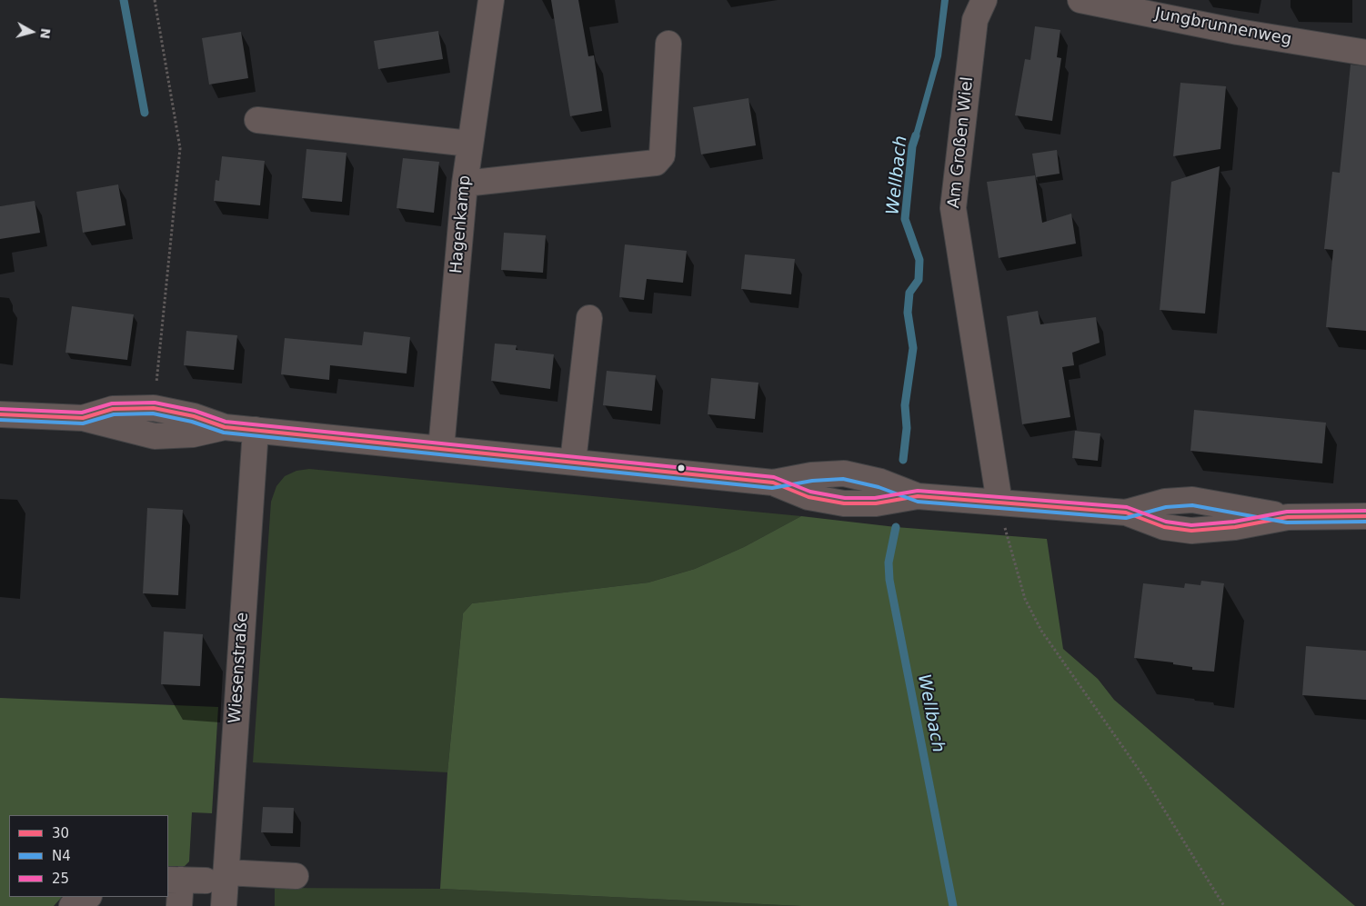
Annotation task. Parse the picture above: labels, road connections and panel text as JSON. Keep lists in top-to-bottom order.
{
  "streets": {
    "street": [
      "Jungbrunnenweg",
      "Am Großen Wiel",
      "Hagenkamp",
      "Wiesenstraße"
    ]
  },
  "water": ["Wellbach"],
  "lines": ["transit line 25", "transit line 30", "transit line N4"],
  "legend": ["30", "N4", "25"],
  "north": "right"
}
